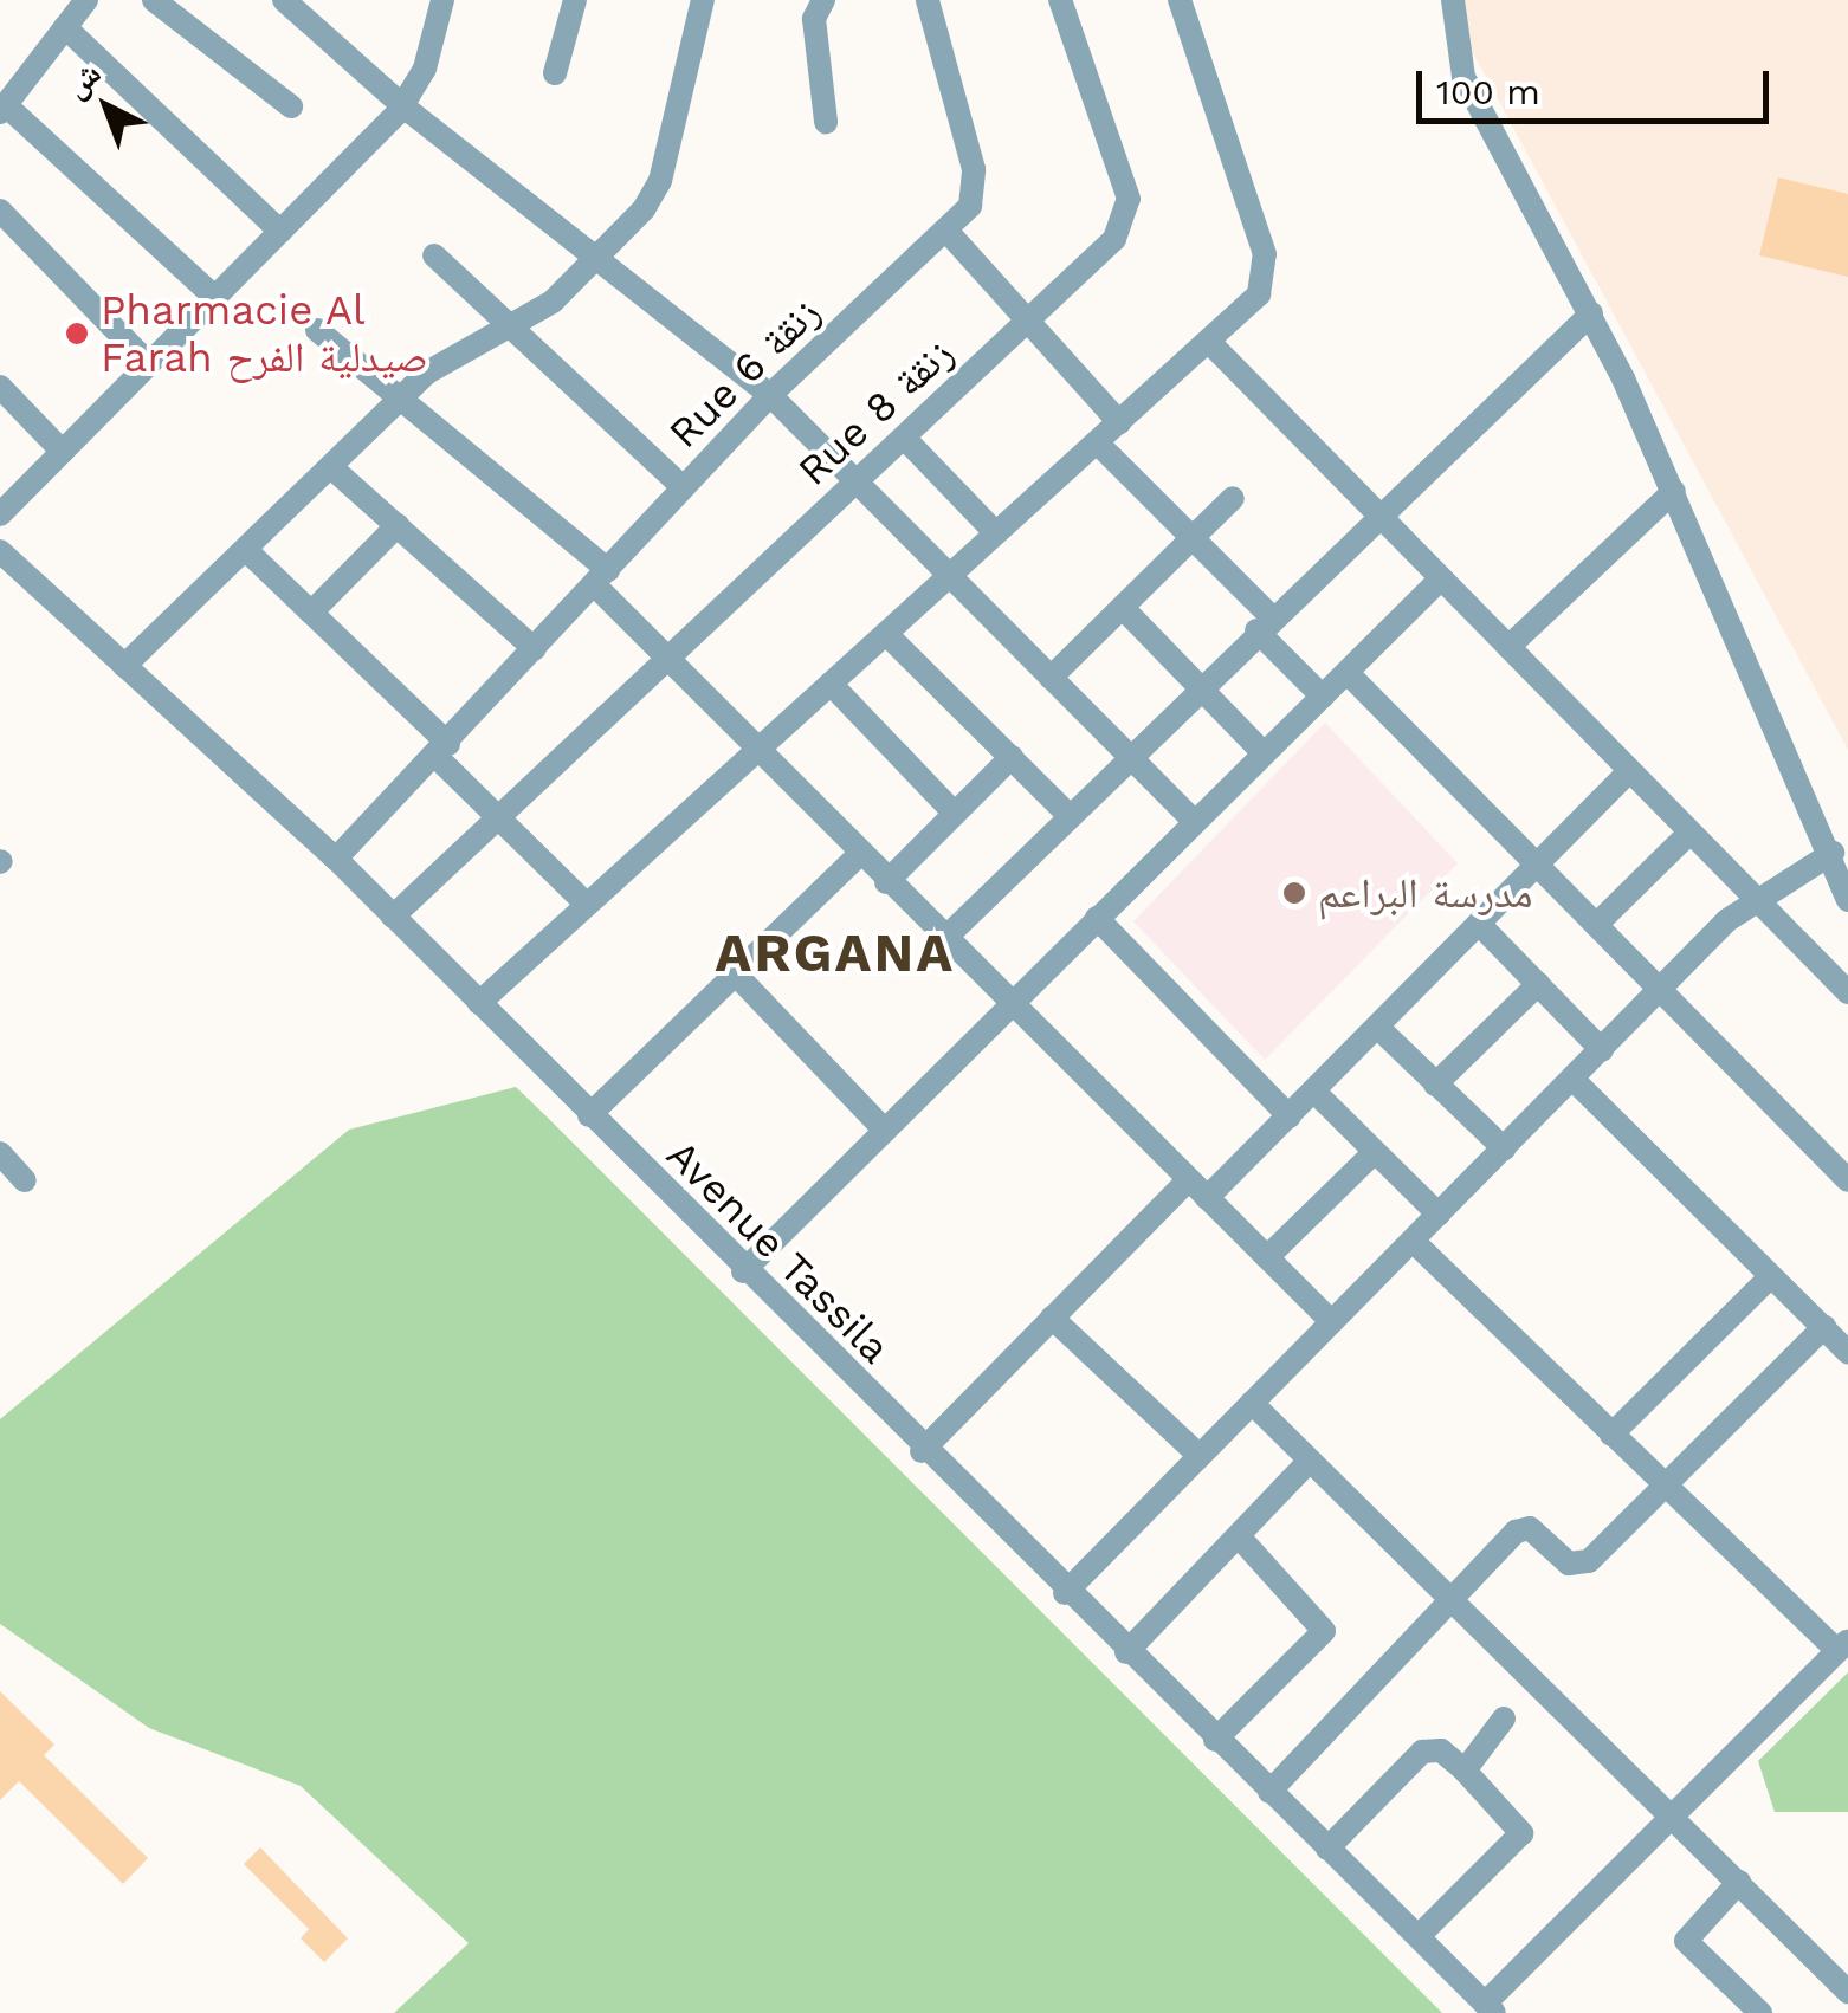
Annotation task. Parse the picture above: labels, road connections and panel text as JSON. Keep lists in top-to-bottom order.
{
  "streets": {
    "street": ["Rue 6 زنقة", "Rue 8 زنقة", "Avenue Tassila"]
  },
  "crossings": [
    ["Rue 6 زنقة", "Avenue Tassila"],
    ["Rue 8 زنقة", "Avenue Tassila"]
  ],
  "districts": ["ARGANA"],
  "places": ["Pharmacie Al Farah صيدلية الفرح", "مدرسة البراعم"],
  "scale_bar": "100 m",
  "north": "top left"
}
